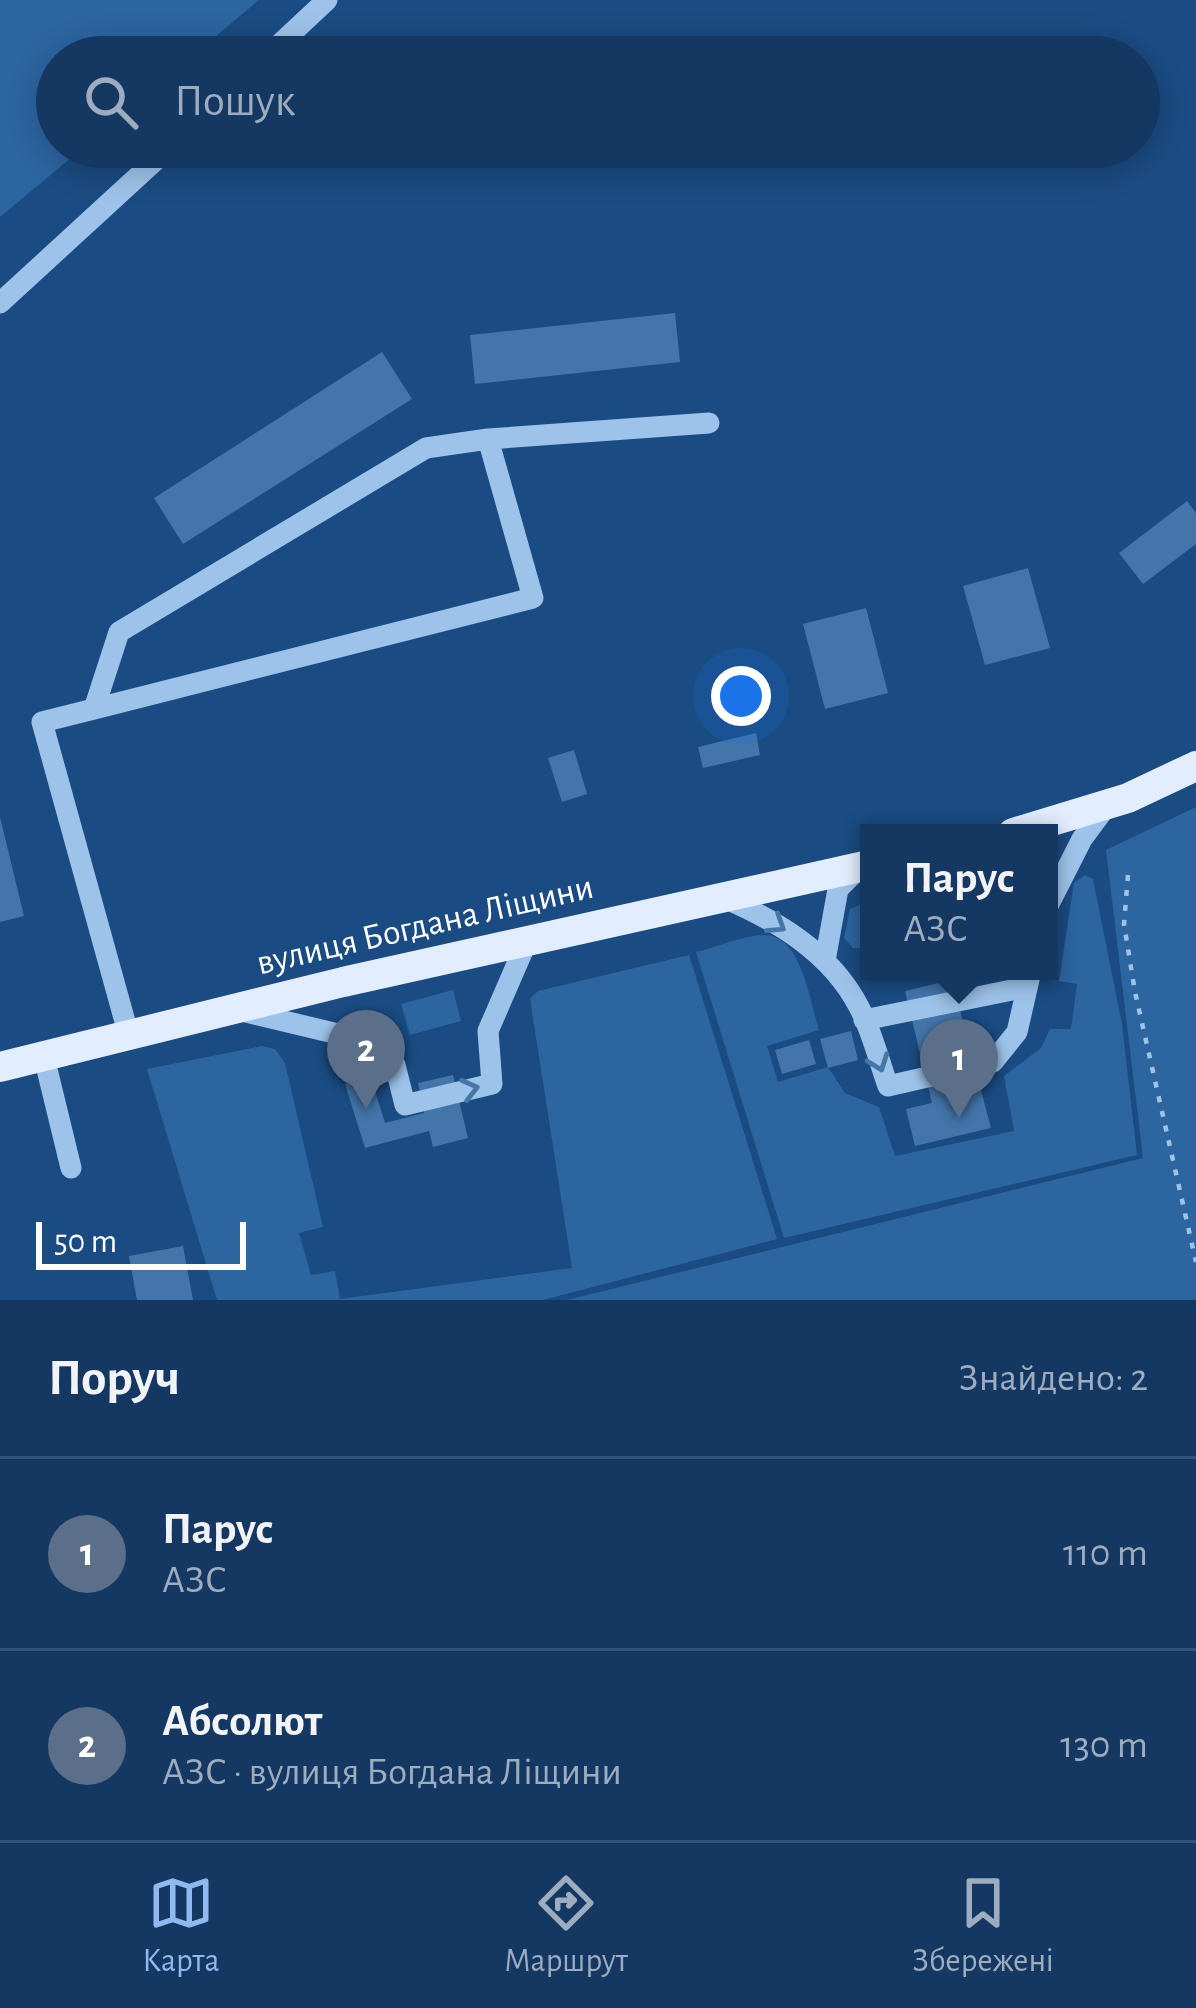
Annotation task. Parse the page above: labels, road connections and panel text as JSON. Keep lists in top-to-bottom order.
{
  "streets": {
    "main road": ["вулиця Богдана Ліщини"]
  },
  "scale_bar": "50 m",
  "page": {
    "search": "Пошук",
    "popup": ["Парус", "АЗС"],
    "pins": ["2", "1"],
    "scale": "50 m",
    "heading": ["Поруч", "Знайдено: 2"],
    "list": [
      {
        "mark": "1",
        "name": "Парус",
        "note": "АЗС",
        "value": "110 m"
      },
      {
        "mark": "2",
        "name": "Абсолют",
        "note": "АЗС · вулиця Богдана Ліщини",
        "value": "130 m"
      }
    ],
    "nav": ["Карта", "Маршрут", "Збережені"]
  }
}
